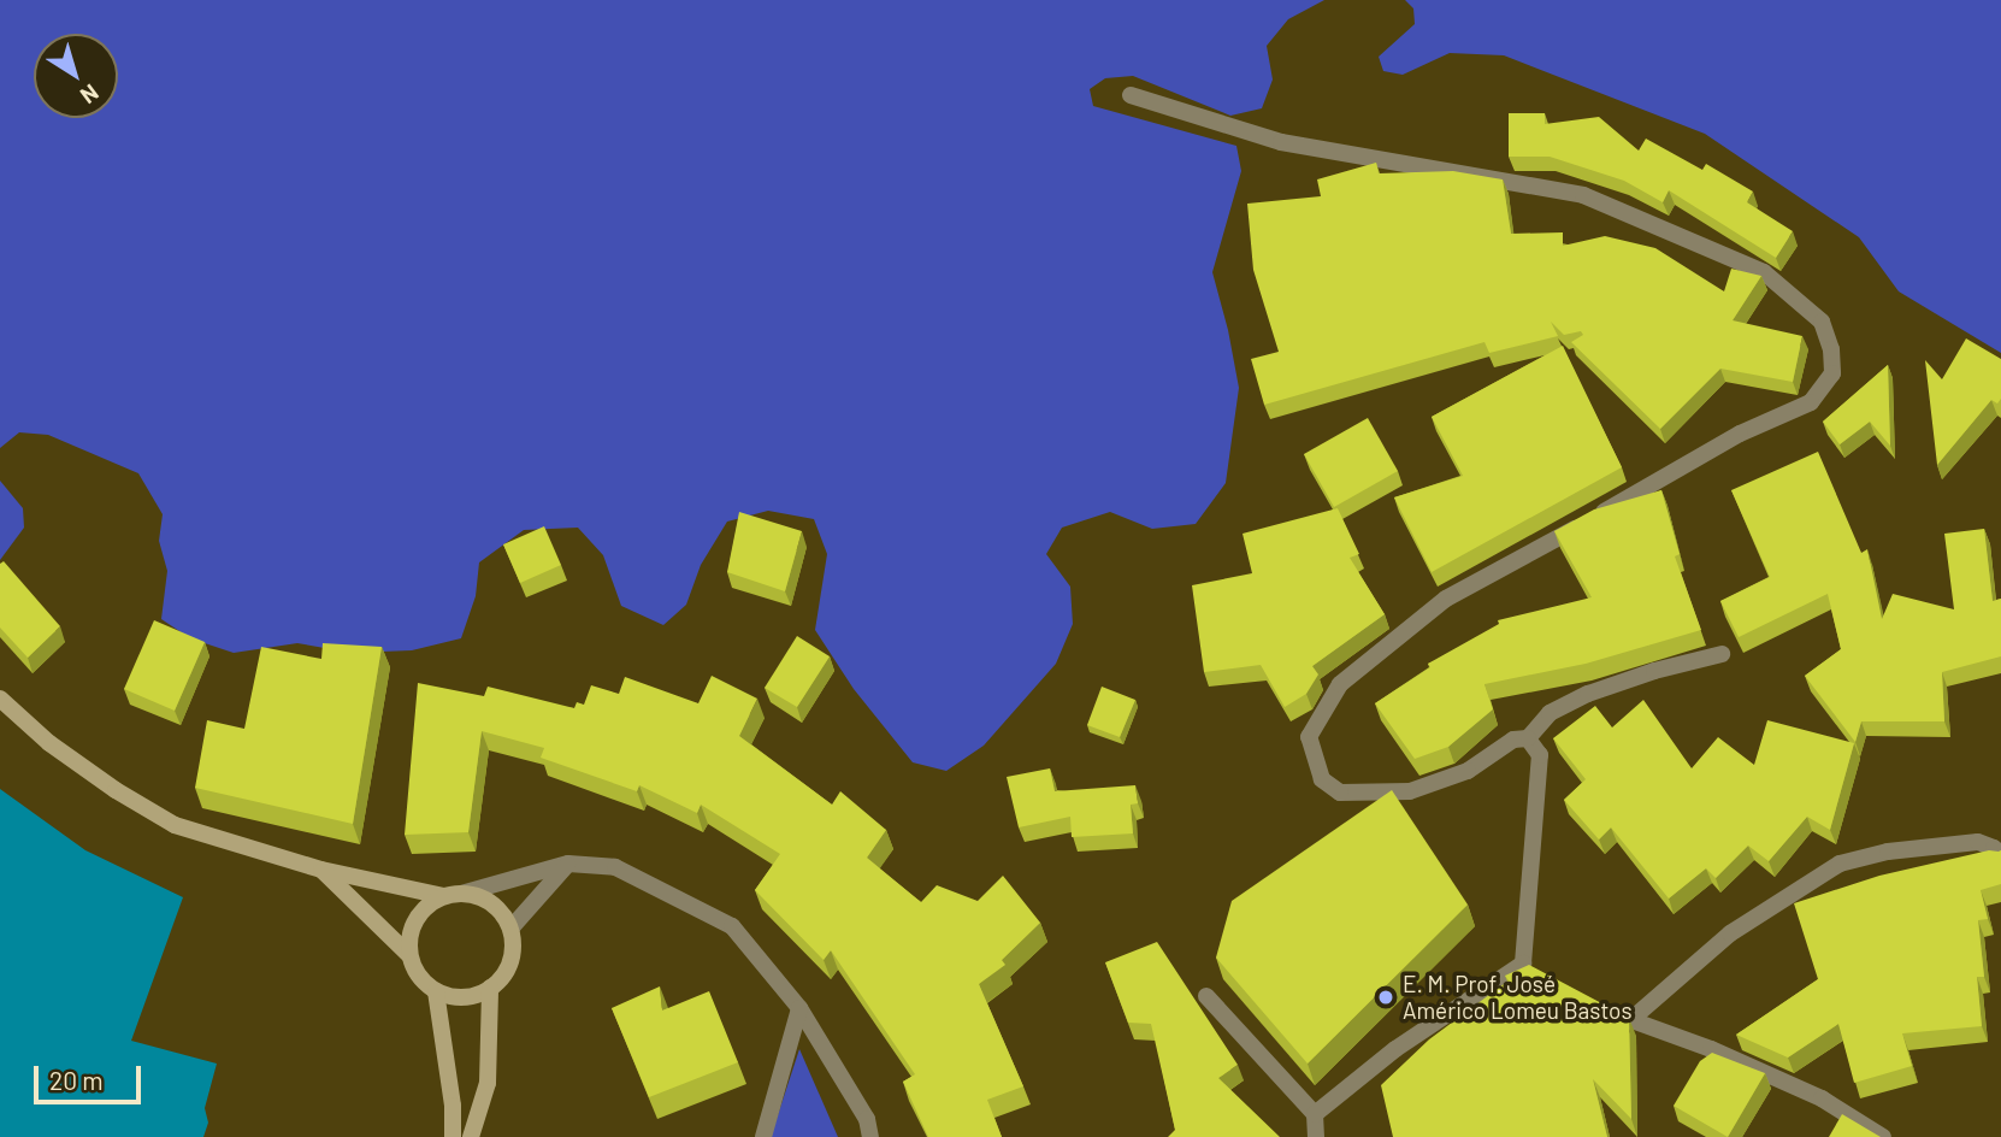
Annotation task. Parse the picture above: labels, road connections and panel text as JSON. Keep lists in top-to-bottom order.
{
  "places": ["E. M. Prof. José Américo Lomeu Bastos"],
  "scale_bar": "20 m",
  "north": "bottom right"
}
